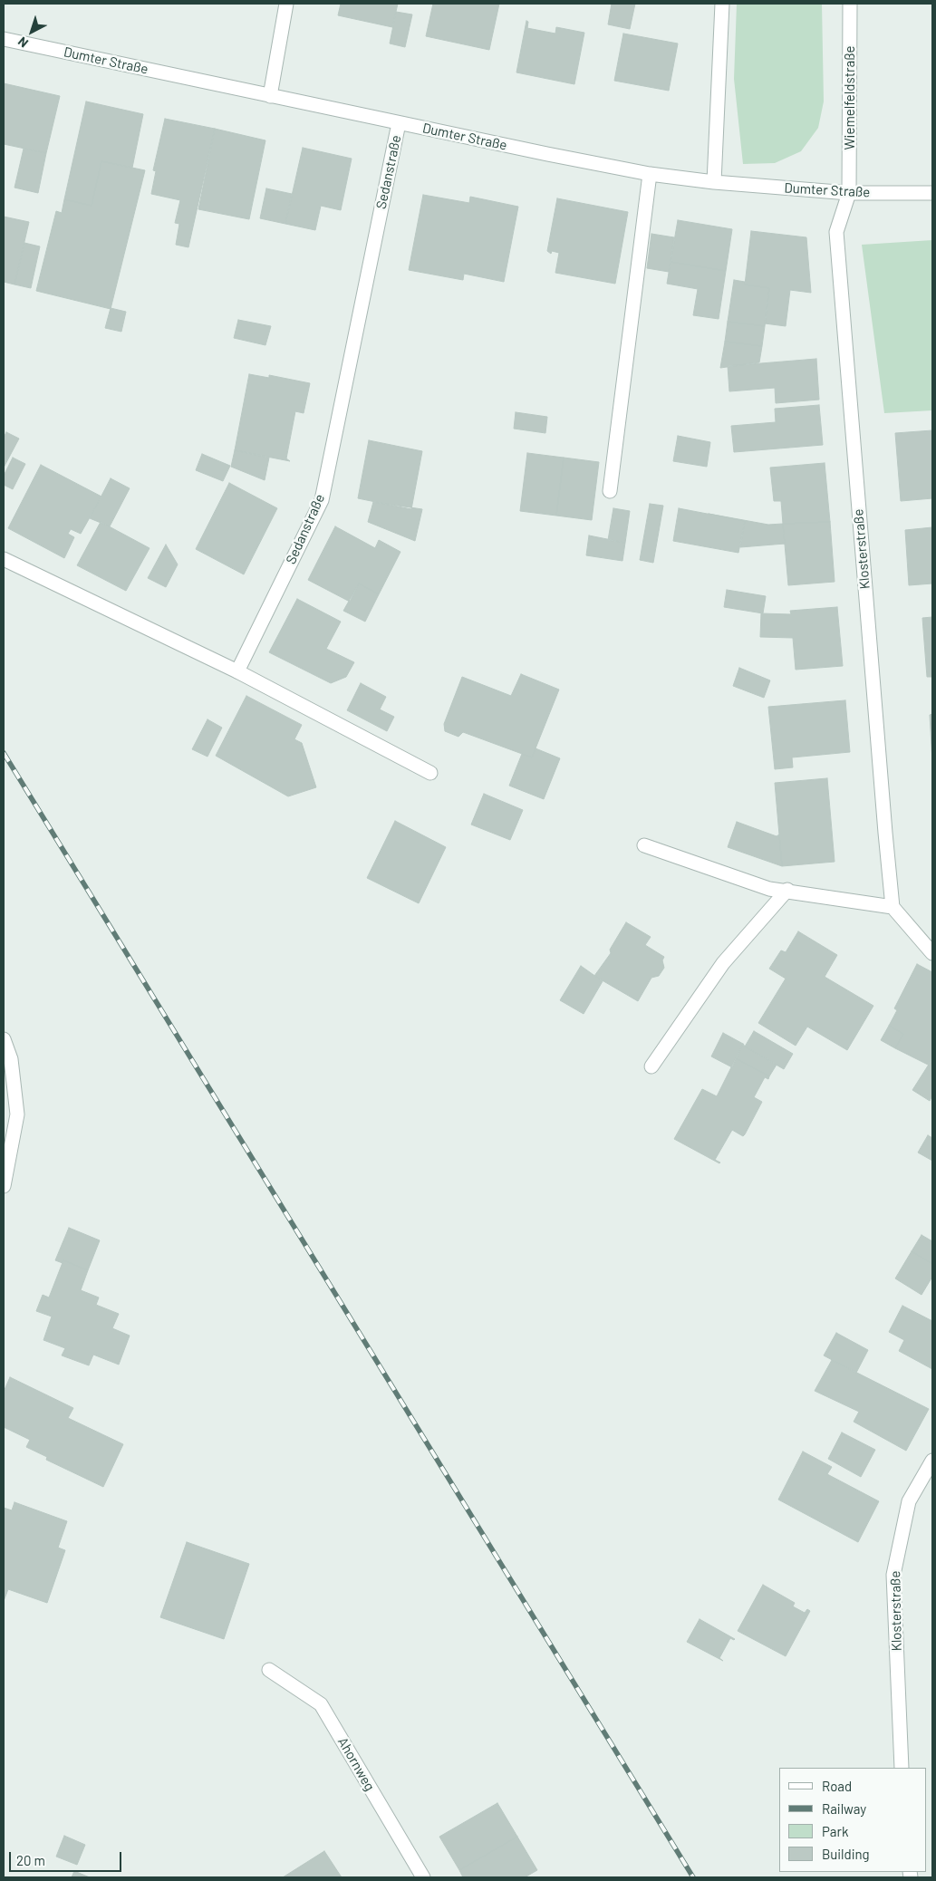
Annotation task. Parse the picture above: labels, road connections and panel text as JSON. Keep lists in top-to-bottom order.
{
  "streets": {
    "street": [
      "Dumter Straße",
      "Wiemelfeldstraße",
      "Sedanstraße",
      "Klosterstraße",
      "Ahornweg"
    ]
  },
  "crossings": [
    ["Dumter Straße", "Wiemelfeldstraße"],
    ["Dumter Straße", "Sedanstraße"],
    ["Dumter Straße", "Klosterstraße"],
    ["Wiemelfeldstraße", "Klosterstraße"]
  ],
  "legend": [
    "Road",
    "Railway",
    "Park",
    "Building"
  ],
  "scale_bar": "20 m",
  "north": "bottom left"
}
